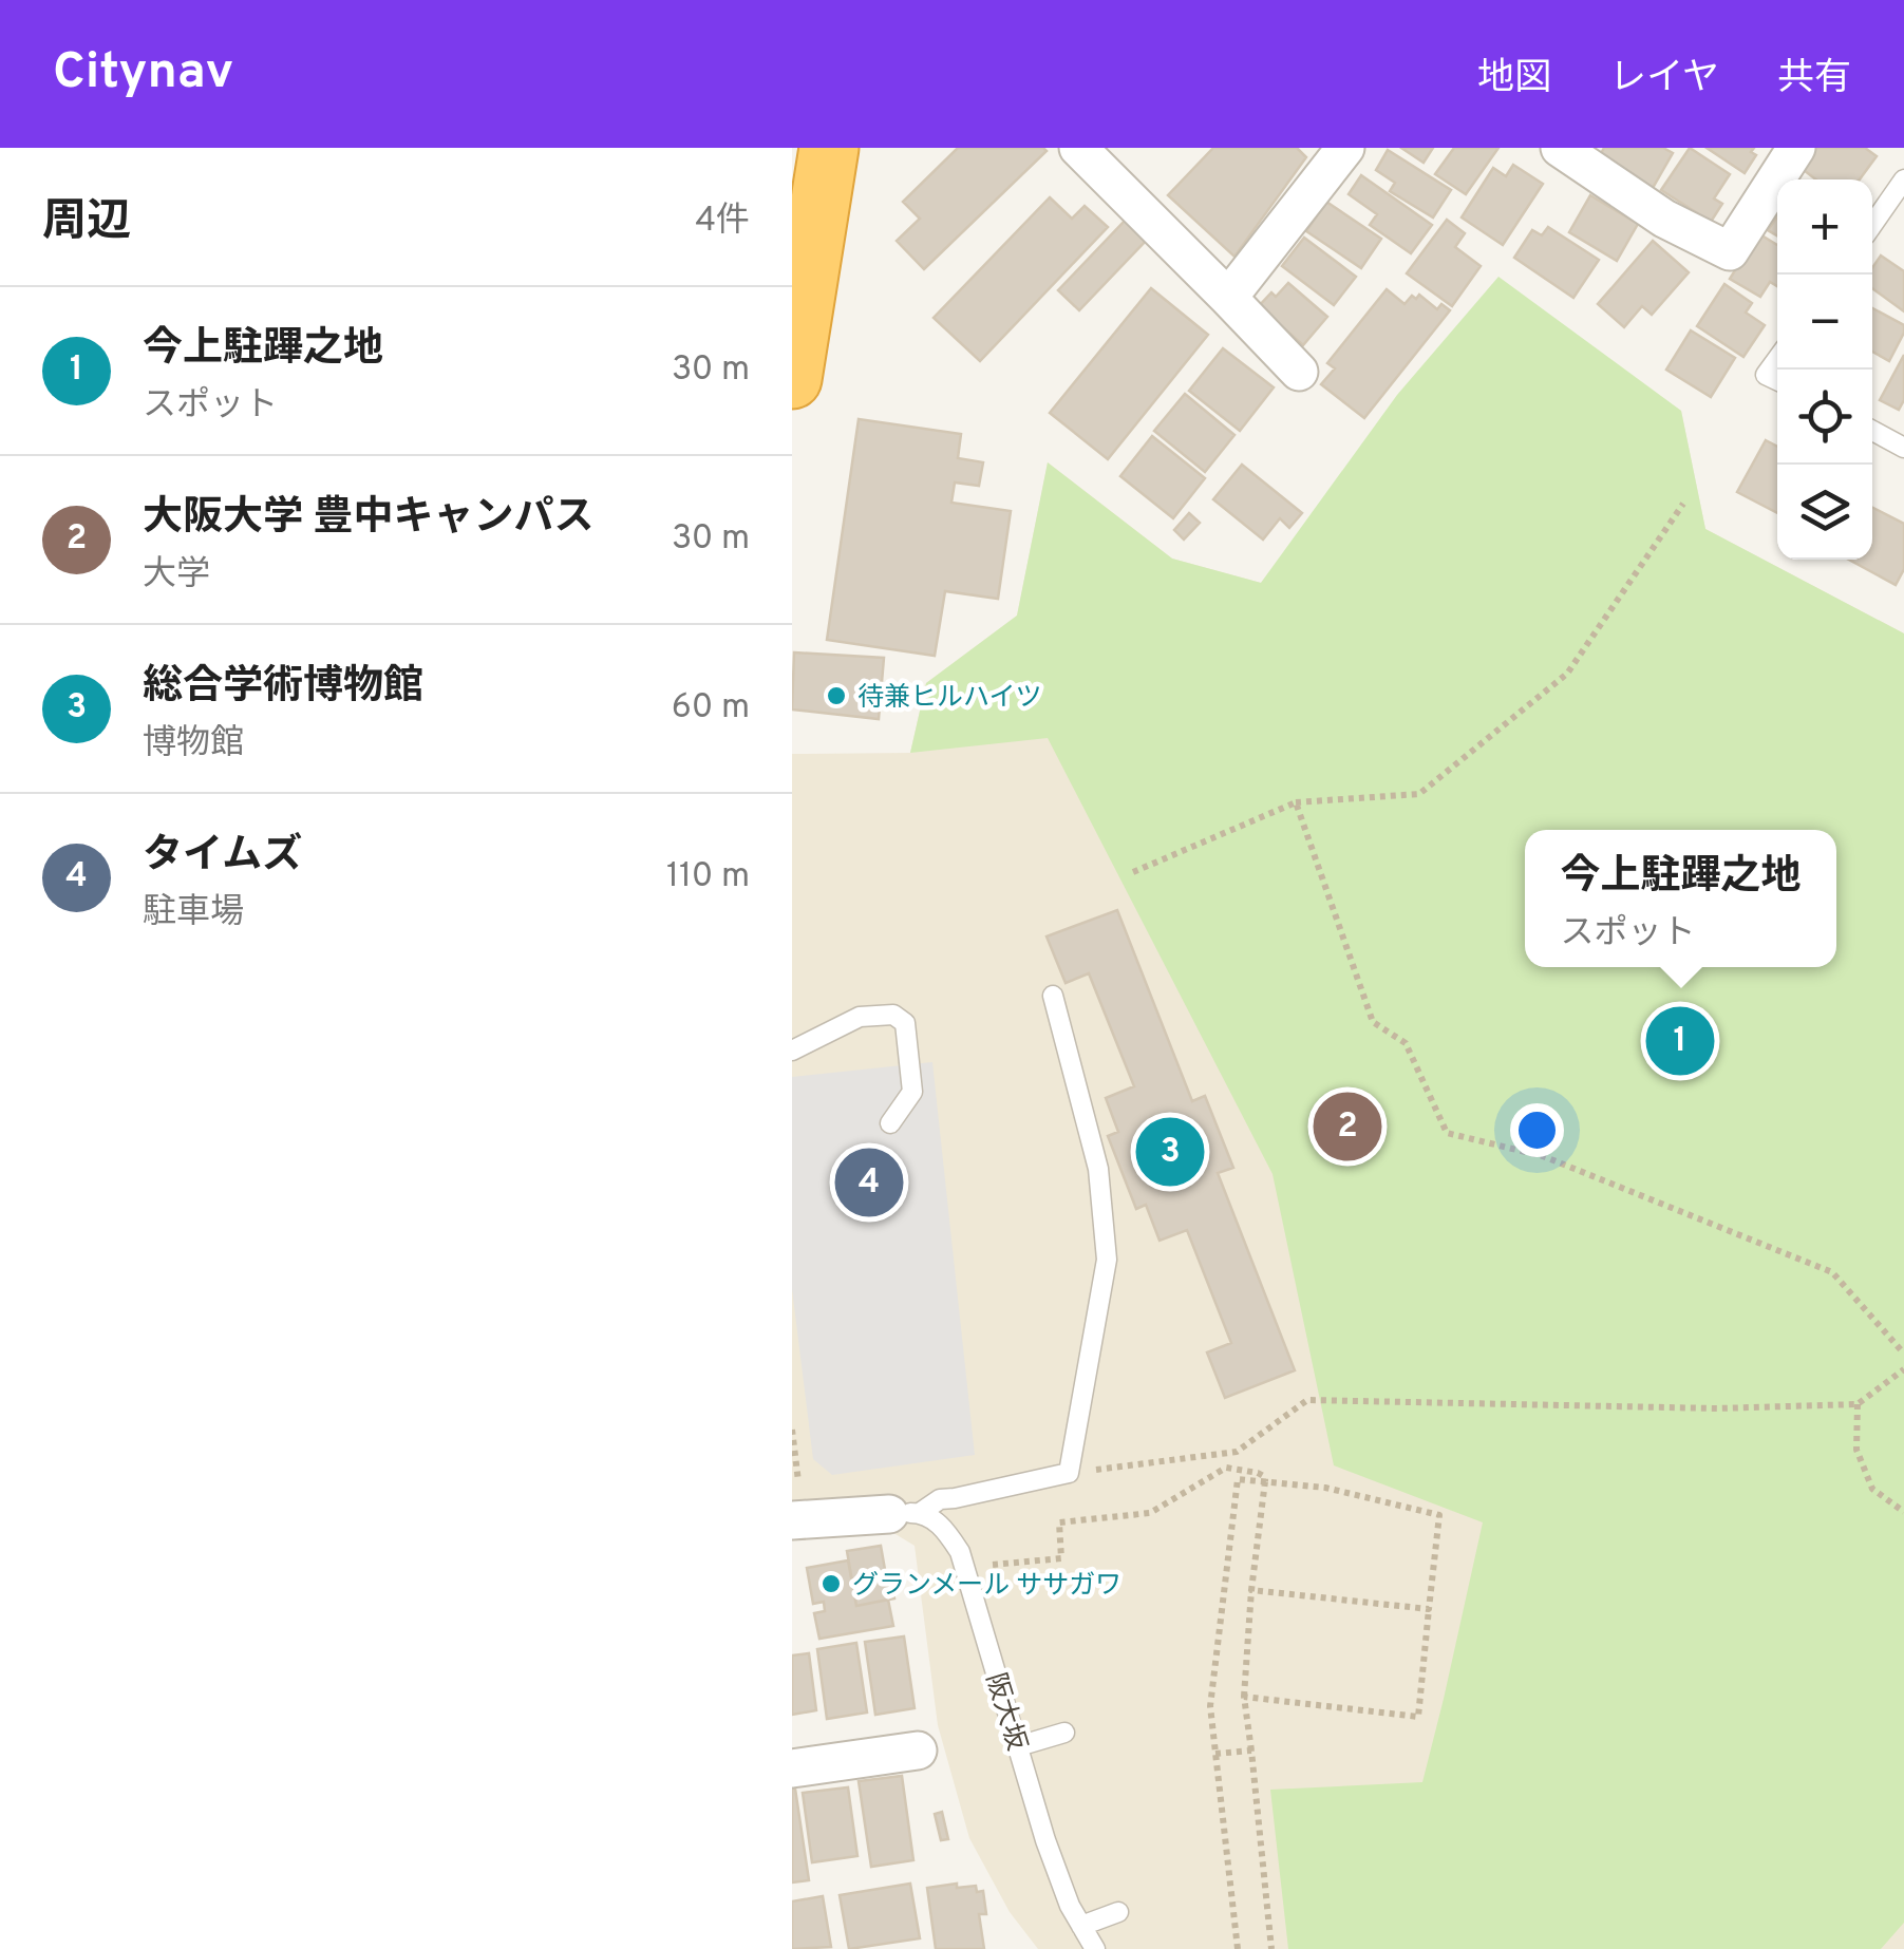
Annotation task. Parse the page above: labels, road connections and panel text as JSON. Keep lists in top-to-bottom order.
{
  "streets": {
    "lane": ["阪大坂"]
  },
  "places": ["待兼ヒルハイツ", "グランメール ササガワ"],
  "page": {
    "header": "Citynav",
    "nav": ["地図", "レイヤ", "共有"],
    "heading": ["周辺", "4件"],
    "map_buttons": ["+", "−"],
    "list": [
      {
        "mark": "1",
        "name": "今上駐蹕之地",
        "note": "スポット",
        "value": "30 m"
      },
      {
        "mark": "2",
        "name": "大阪大学 豊中キャンパス",
        "note": "大学",
        "value": "30 m"
      },
      {
        "mark": "3",
        "name": "総合学術博物館",
        "note": "博物館",
        "value": "60 m"
      },
      {
        "mark": "4",
        "name": "タイムズ",
        "note": "駐車場",
        "value": "110 m"
      }
    ],
    "popup": ["今上駐蹕之地", "スポット"],
    "pins": [
      "1",
      "2",
      "3",
      "4"
    ]
  }
}
